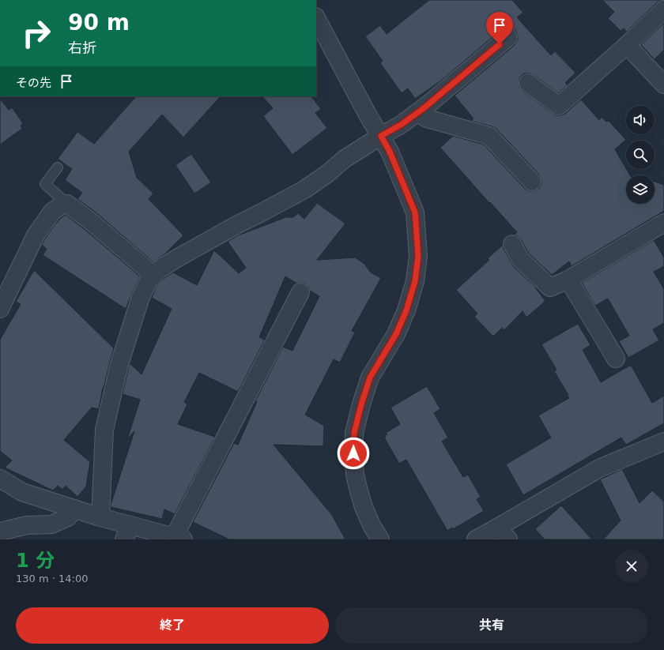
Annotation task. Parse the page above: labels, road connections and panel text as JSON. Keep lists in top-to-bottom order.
{
  "page": {
    "turn": ["90 m", "右折"],
    "then": "その先",
    "heading": ["1 分", "130 m · 14:00"],
    "buttons": ["終了", "共有"]
  }
}
